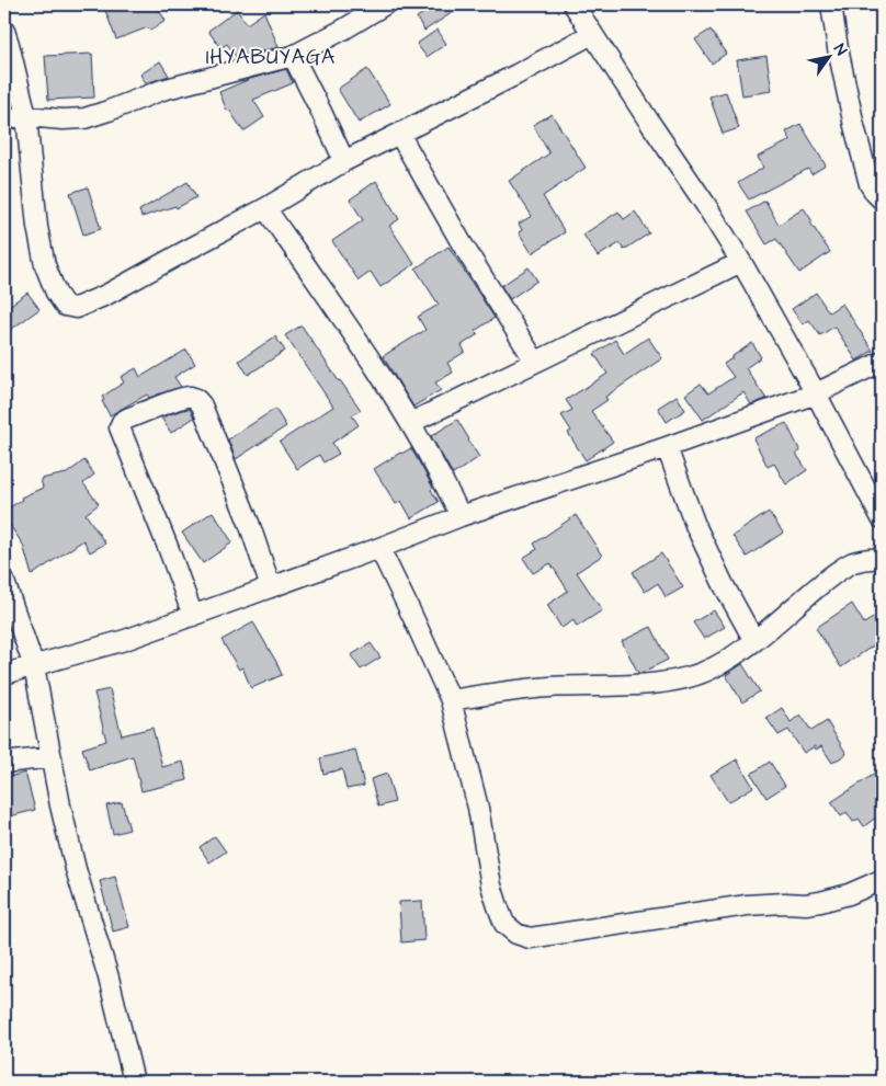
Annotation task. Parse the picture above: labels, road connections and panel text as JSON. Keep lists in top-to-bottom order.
{
  "districts": ["IHYABUYAGA"],
  "north": "top right"
}
